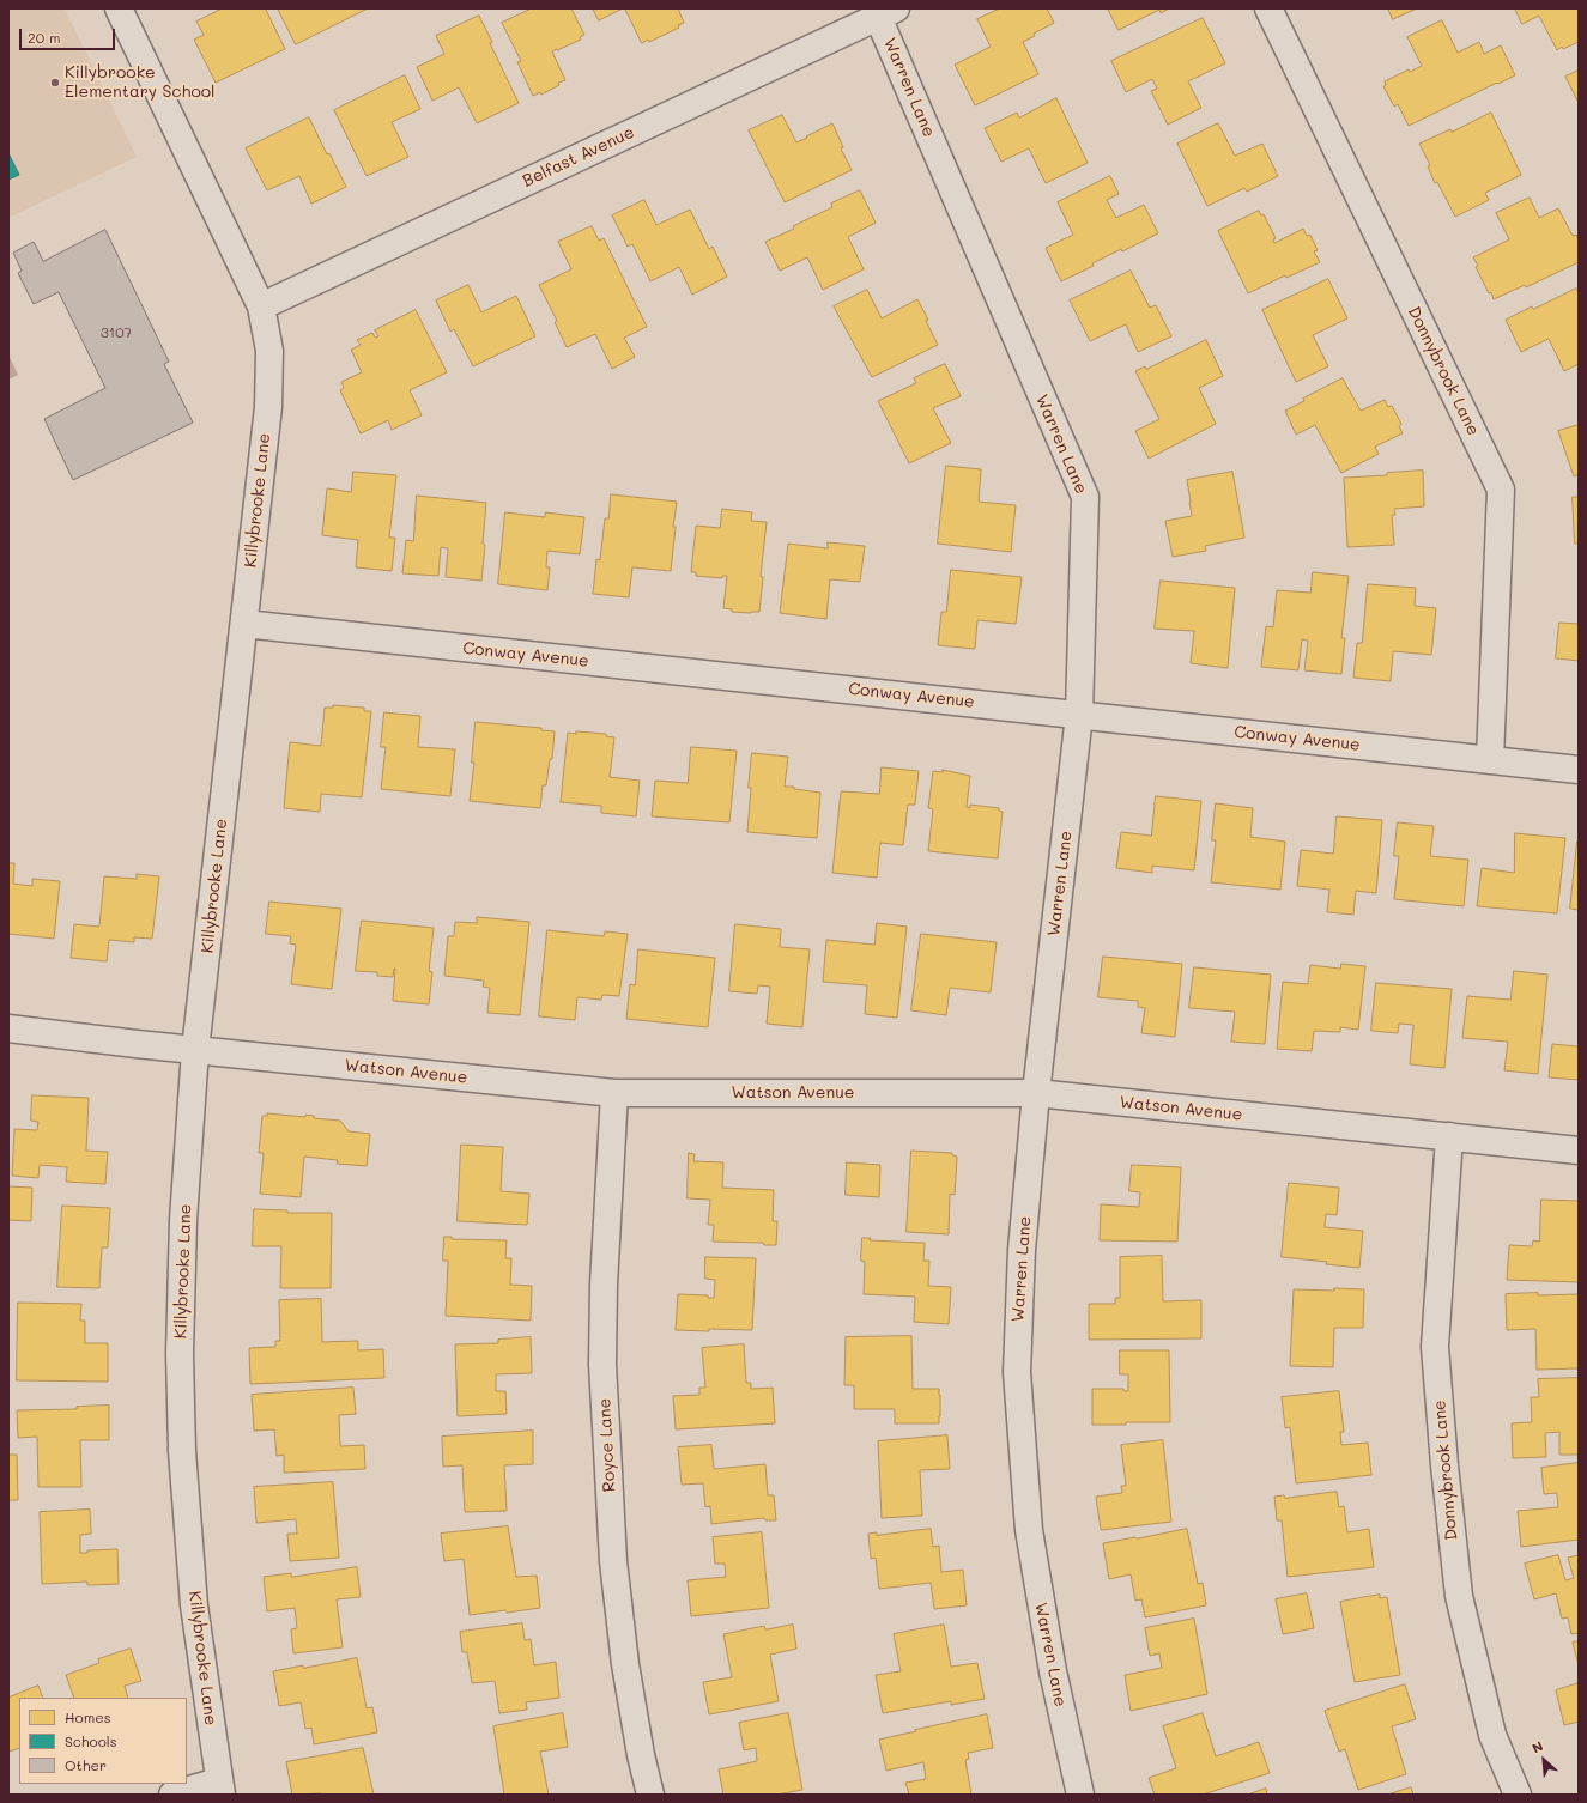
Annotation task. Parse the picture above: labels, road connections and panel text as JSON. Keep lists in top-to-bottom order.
{
  "streets": {
    "street": [
      "Warren Lane",
      "Belfast Avenue",
      "Donnybrook Lane",
      "Killybrooke Lane",
      "Conway Avenue",
      "Watson Avenue",
      "Royce Lane"
    ]
  },
  "crossings": [
    ["Warren Lane", "Belfast Avenue"],
    ["Warren Lane", "Conway Avenue"],
    ["Warren Lane", "Watson Avenue"],
    ["Belfast Avenue", "Killybrooke Lane"],
    ["Donnybrook Lane", "Conway Avenue"],
    ["Donnybrook Lane", "Watson Avenue"],
    ["Killybrooke Lane", "Conway Avenue"],
    ["Killybrooke Lane", "Watson Avenue"],
    ["Watson Avenue", "Royce Lane"]
  ],
  "places": ["Killybrooke Elementary School"],
  "house_numbers": ["3107"],
  "legend": ["Homes", "Schools", "Other"],
  "scale_bar": "20 m",
  "north": "top left"
}
